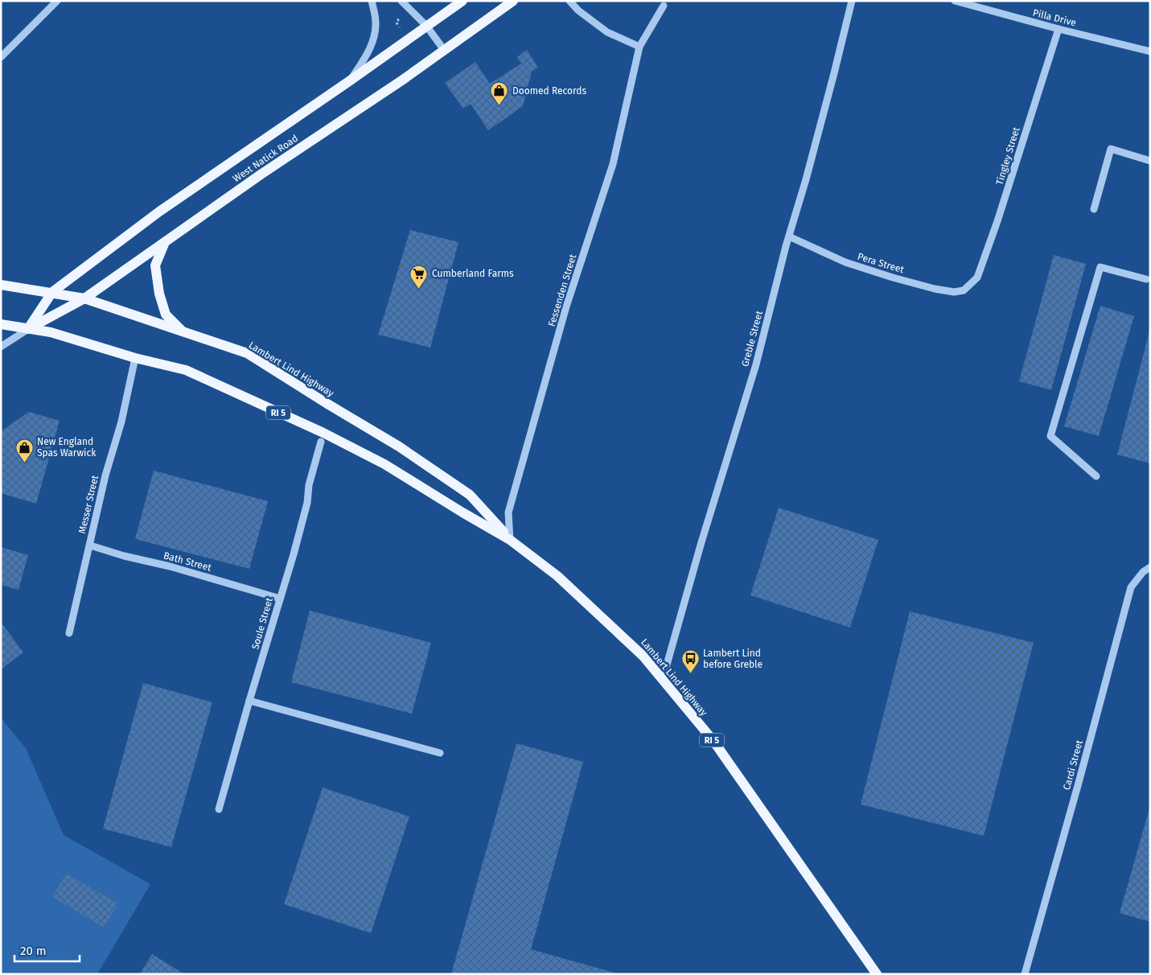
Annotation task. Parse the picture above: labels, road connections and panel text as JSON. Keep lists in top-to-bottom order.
{
  "streets": {
    "main road": ["West Natick Road", "Lambert Lind Highway", "RI 5"],
    "street": [
      "Pilla Drive",
      "Tingley Street",
      "Pera Street",
      "Fessenden Street",
      "Greble Street",
      "Messer Street",
      "Bath Street",
      "Soule Street",
      "Cardi Street"
    ]
  },
  "crossings": [
    ["Pilla Drive", "Tingley Street"],
    ["Tingley Street", "Pera Street"],
    ["West Natick Road", "Lambert Lind Highway"],
    ["Pera Street", "Greble Street"],
    ["Fessenden Street", "Lambert Lind Highway"],
    ["Greble Street", "Lambert Lind Highway"],
    ["Lambert Lind Highway", "Messer Street"],
    ["Messer Street", "Bath Street"],
    ["Bath Street", "Soule Street"]
  ],
  "places": {
    "shop": ["Doomed Records", "New England Spas Warwick"],
    "supermarket": ["Cumberland Farms"],
    "bus stop": ["Lambert Lind before Greble"]
  },
  "scale_bar": "20 m"
}
